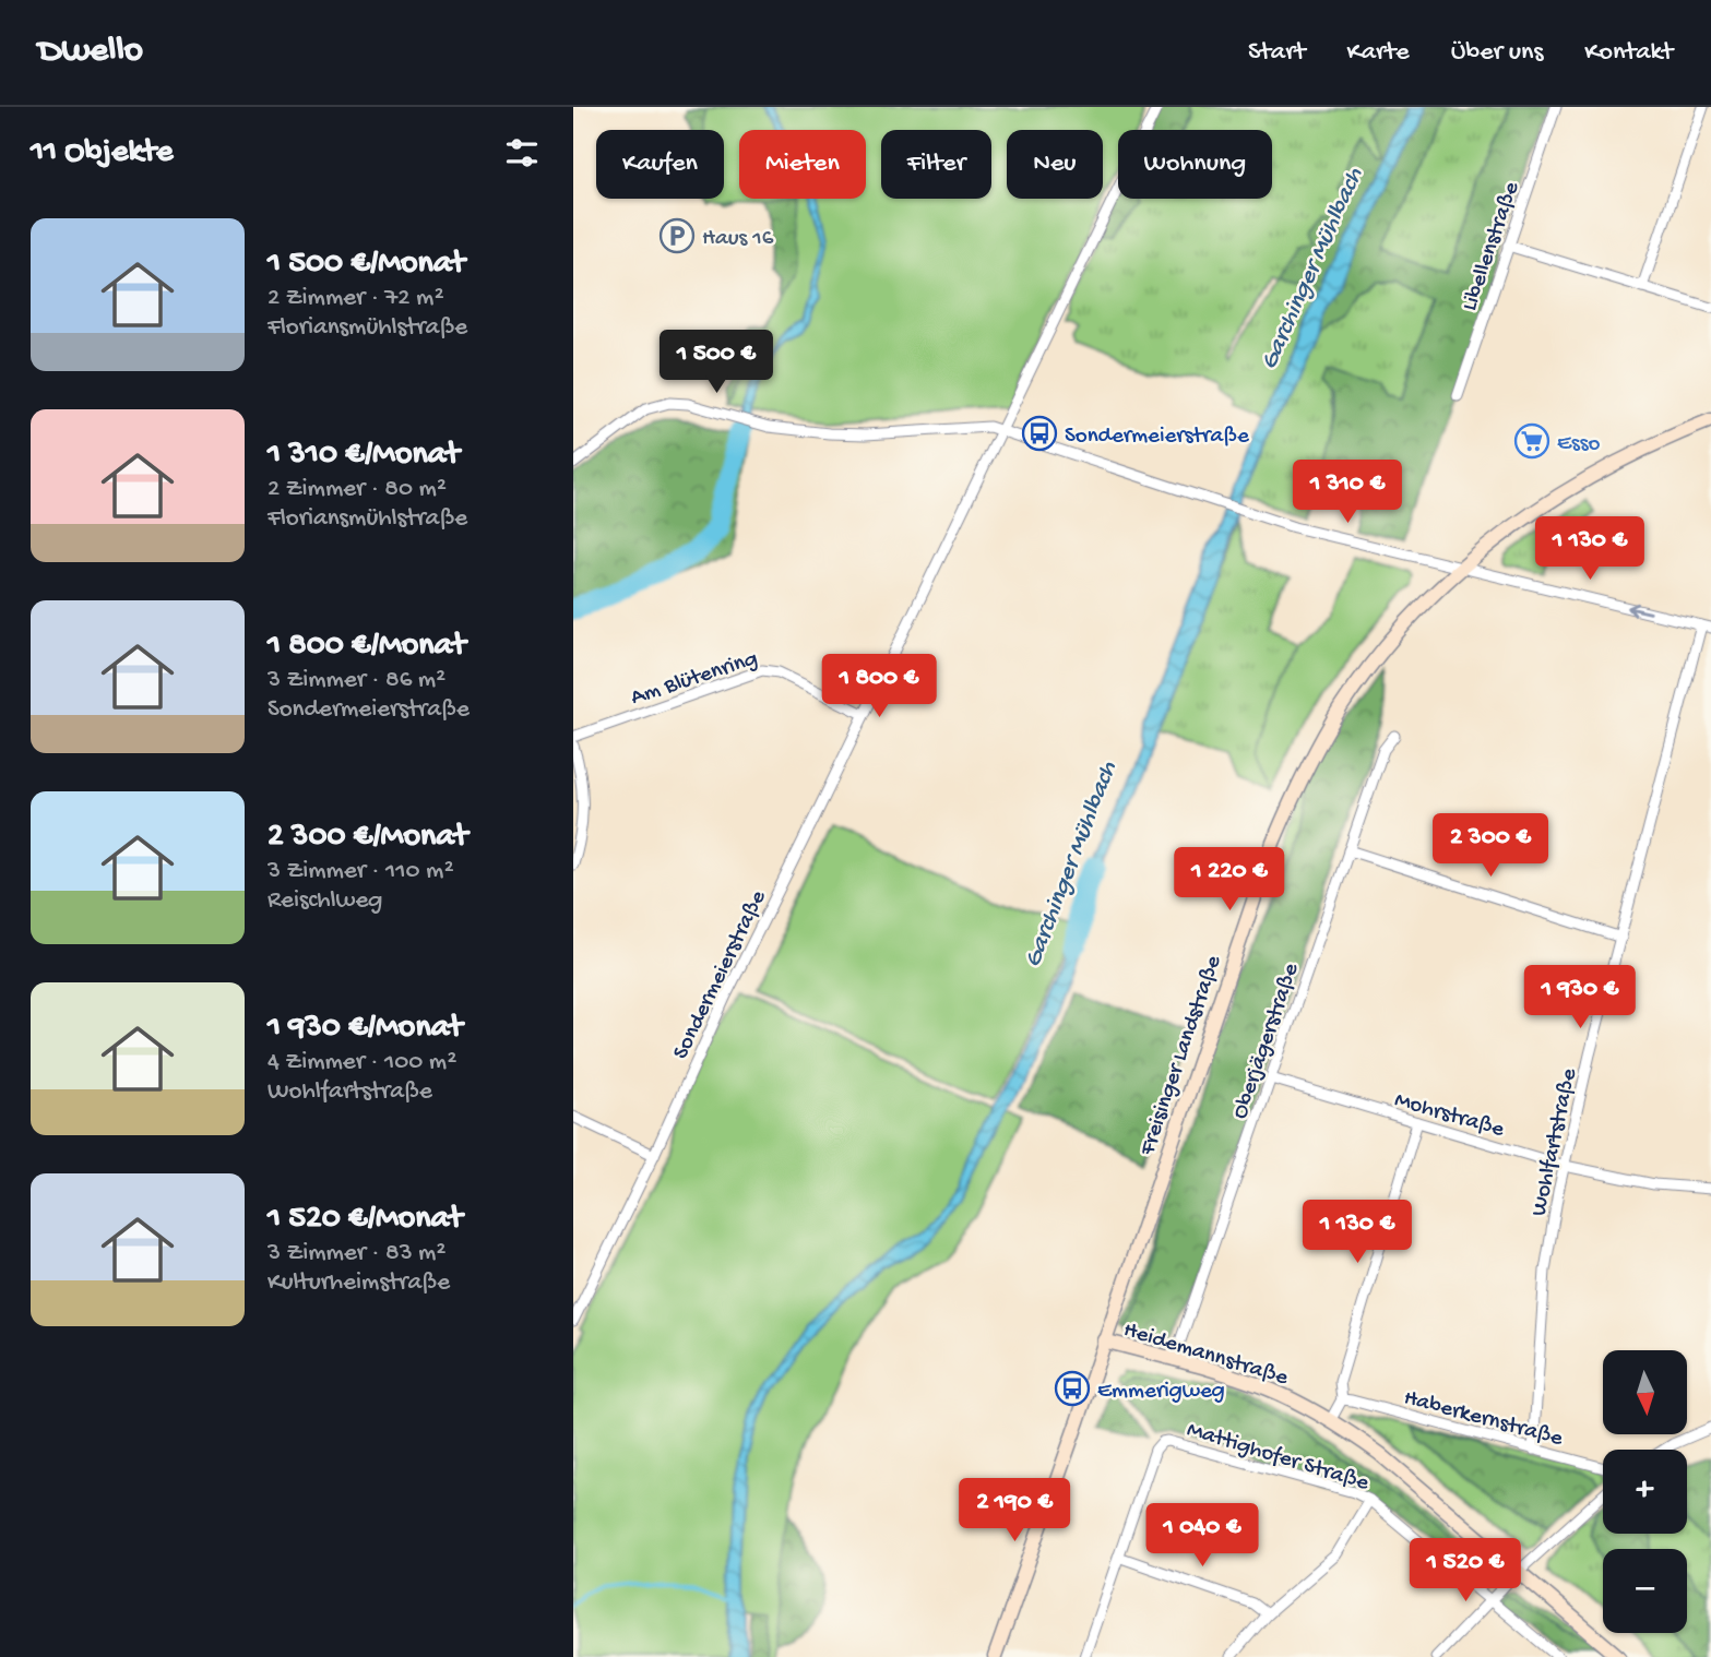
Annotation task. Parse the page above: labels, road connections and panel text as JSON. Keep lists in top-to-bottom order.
{
  "streets": {
    "main road": ["Freisinger Landstraße", "Heidemannstraße"],
    "street": [
      "Libellenstraße",
      "Am Blütenring",
      "Sondermeierstraße",
      "Oberjägerstraße",
      "Mohrstraße",
      "Wohlfartstraße",
      "Haberkernstraße",
      "Mattighofer Straße"
    ]
  },
  "crossings": [
    ["Am Blütenring", "Sondermeierstraße"],
    ["Oberjägerstraße", "Mohrstraße"],
    ["Oberjägerstraße", "Heidemannstraße"],
    ["Freisinger Landstraße", "Heidemannstraße"],
    ["Mohrstraße", "Wohlfartstraße"],
    ["Wohlfartstraße", "Haberkernstraße"]
  ],
  "water": ["Garchinger Mühlbach"],
  "places": {
    "parking": ["Haus 16"],
    "bus stop": ["Sondermeierstraße", "Emmerigweg"],
    "supermarket": ["Esso"]
  },
  "north": "bottom",
  "page": {
    "header": "Dwello",
    "nav": [
      "Start",
      "Karte",
      "Über uns",
      "Kontakt"
    ],
    "heading": "11 Objekte",
    "chip": [
      "Kaufen",
      "Mieten",
      "Filter",
      "Neu",
      "Wohnung"
    ],
    "list": [
      {
        "name": "1 500 €/Monat",
        "note": "2 Zimmer · 72 m² · Floriansmühlstraße"
      },
      {
        "name": "1 310 €/Monat",
        "note": "2 Zimmer · 80 m² · Floriansmühlstraße"
      },
      {
        "name": "1 800 €/Monat",
        "note": "3 Zimmer · 86 m² · Sondermeierstraße"
      },
      {
        "name": "2 300 €/Monat",
        "note": "3 Zimmer · 110 m² · Reischlweg"
      },
      {
        "name": "1 930 €/Monat",
        "note": "4 Zimmer · 100 m² · Wohlfartstraße"
      },
      {
        "name": "1 520 €/Monat",
        "note": "3 Zimmer · 83 m² · Kulturheimstraße"
      }
    ],
    "price": [
      "1 500 €",
      "1 310 €",
      "1 130 €",
      "1 800 €",
      "2 300 €",
      "1 220 €",
      "1 930 €",
      "1 130 €",
      "2 190 €",
      "1 040 €",
      "1 520 €"
    ],
    "map_buttons": ["+", "−"]
  }
}
